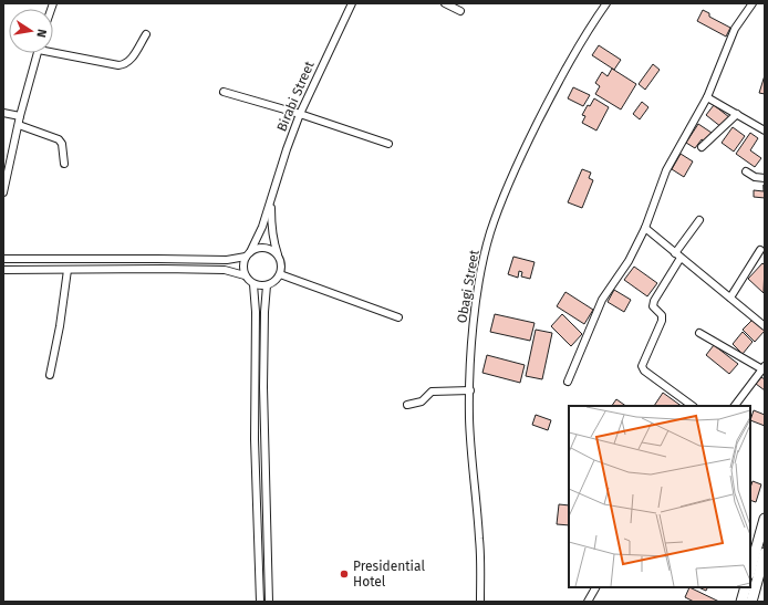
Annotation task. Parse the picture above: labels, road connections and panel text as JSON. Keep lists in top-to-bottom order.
{
  "streets": {
    "street": ["Birabi Street", "Obagi Street"]
  },
  "places": ["Presidential Hotel"],
  "north": "right"
}
